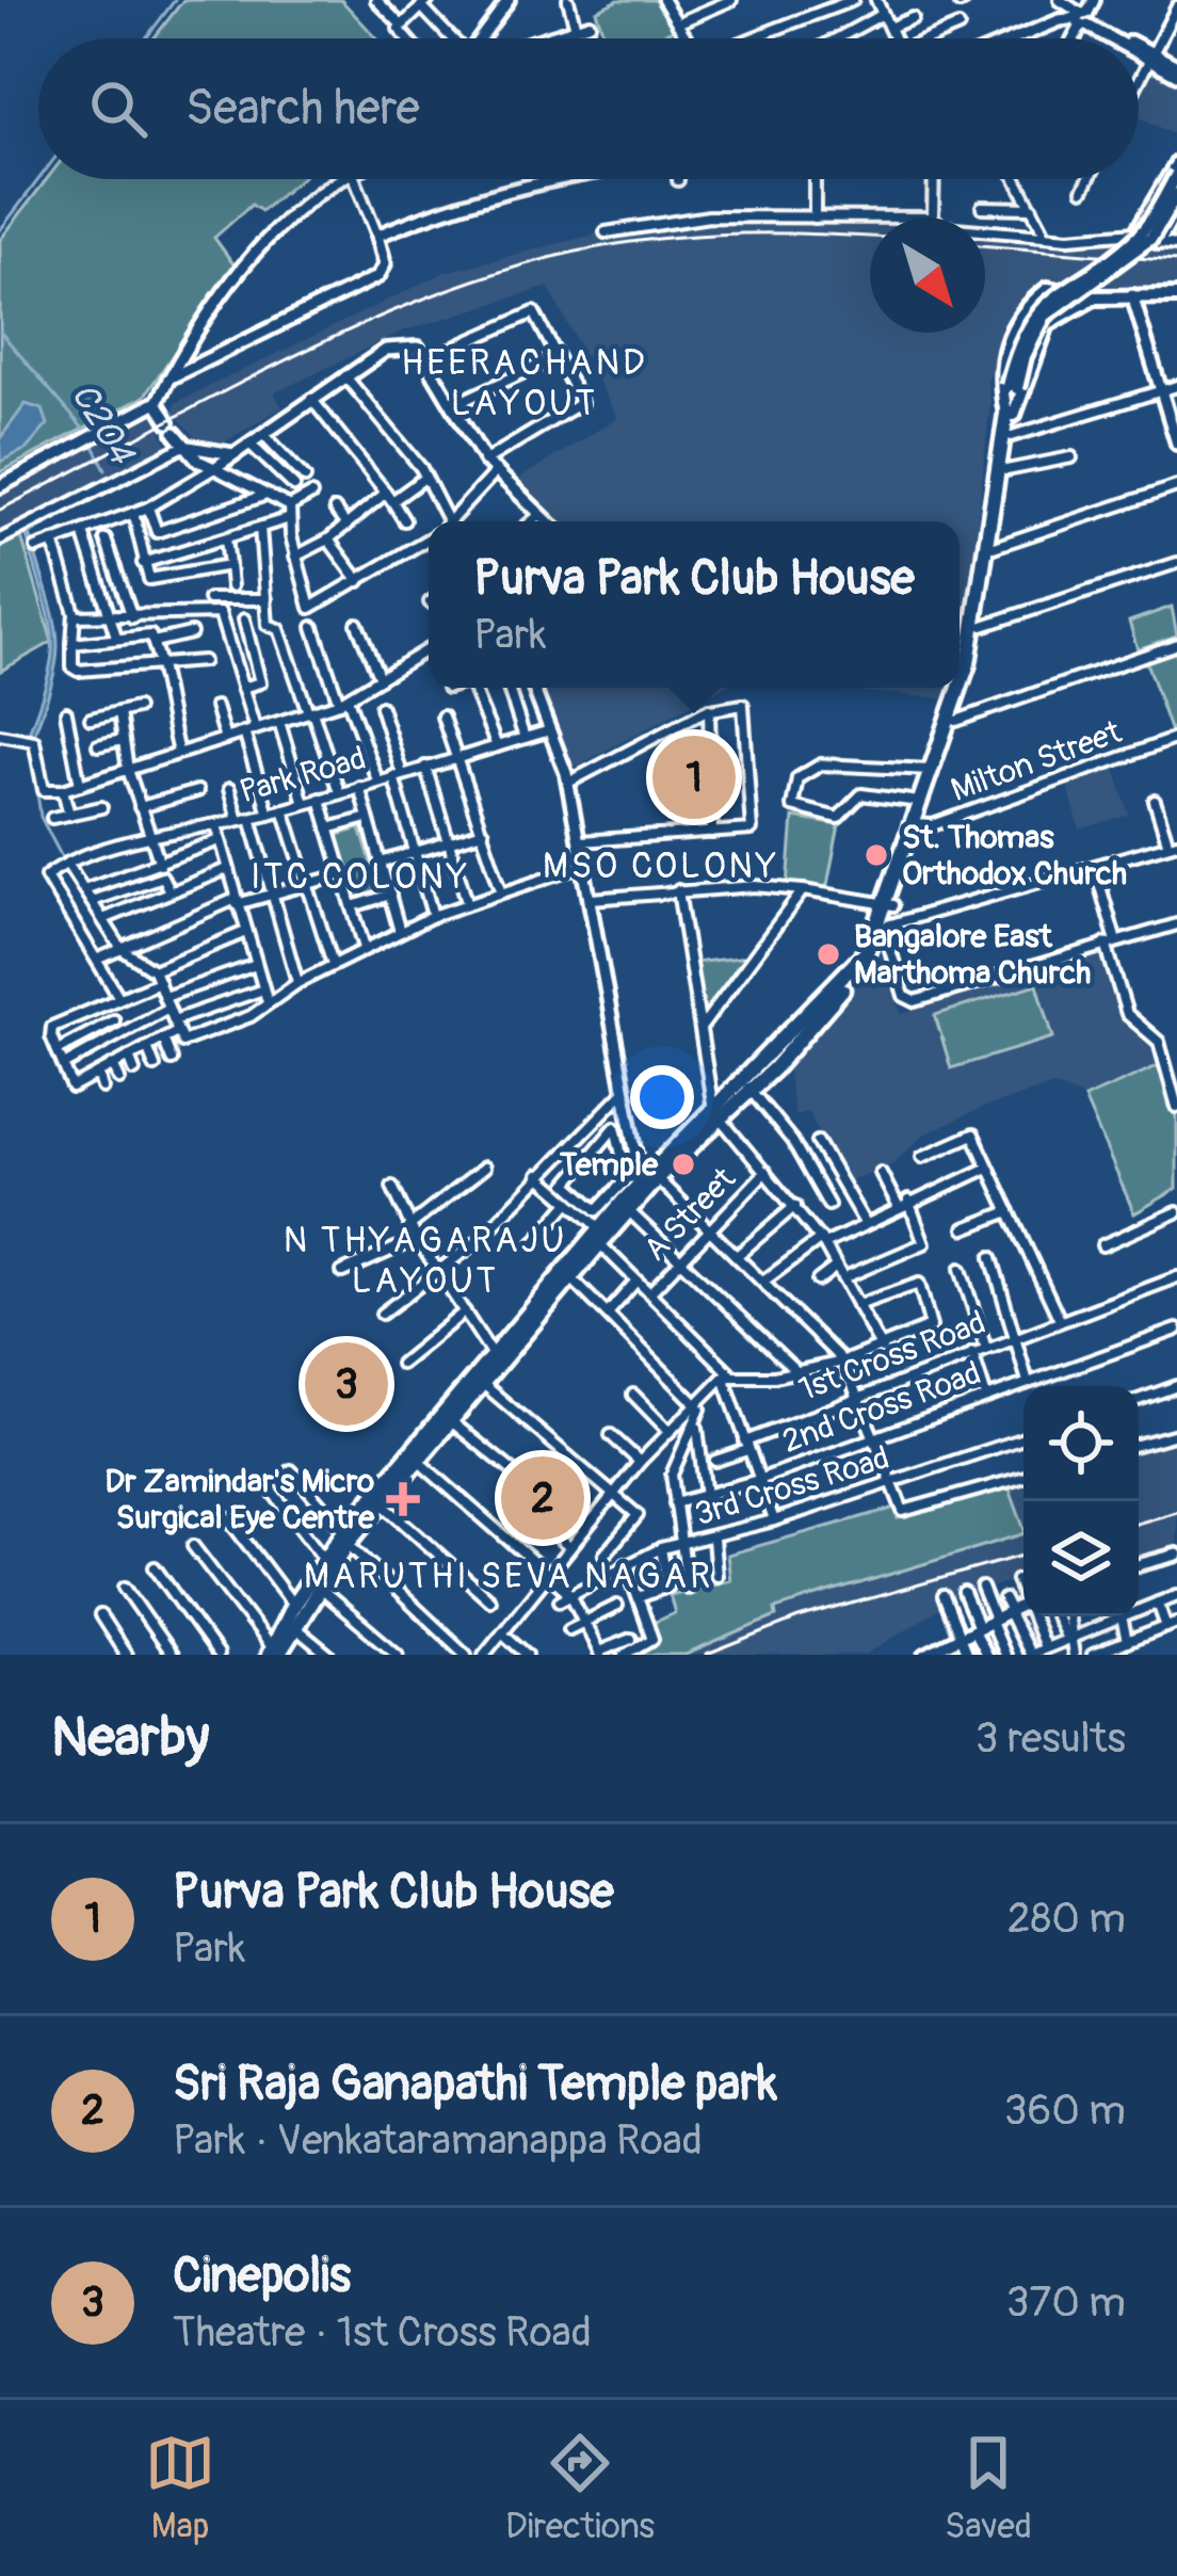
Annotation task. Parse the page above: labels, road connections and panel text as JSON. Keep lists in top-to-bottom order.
{
  "streets": {
    "street": [
      "Milton Street",
      "Park Road",
      "A Street",
      "1st Cross Road",
      "2nd Cross Road",
      "3rd Cross Road"
    ]
  },
  "districts": [
    "HEERACHAND LAYOUT",
    "MSO COLONY",
    "ITC COLONY",
    "N THYAGARAJU LAYOUT",
    "MARUTHI SEVA NAGAR"
  ],
  "water": ["C204"],
  "places": {
    "other": ["St. Thomas Orthodox Church", "Bangalore East Marthoma Church", "Temple"],
    "health": ["Dr Zamindar's Micro Surgical Eye Centre"]
  },
  "north": "bottom right",
  "page": {
    "search": "Search here",
    "popup": ["Purva Park Club House", "Park"],
    "pins": ["1", "3", "2"],
    "heading": ["Nearby", "3 results"],
    "list": [
      {
        "mark": "1",
        "name": "Purva Park Club House",
        "note": "Park",
        "value": "280 m"
      },
      {
        "mark": "2",
        "name": "Sri Raja Ganapathi Temple park",
        "note": "Park · Venkataramanappa Road",
        "value": "360 m"
      },
      {
        "mark": "3",
        "name": "Cinepolis",
        "note": "Theatre · 1st Cross Road",
        "value": "370 m"
      }
    ],
    "nav": ["Map", "Directions", "Saved"]
  }
}
